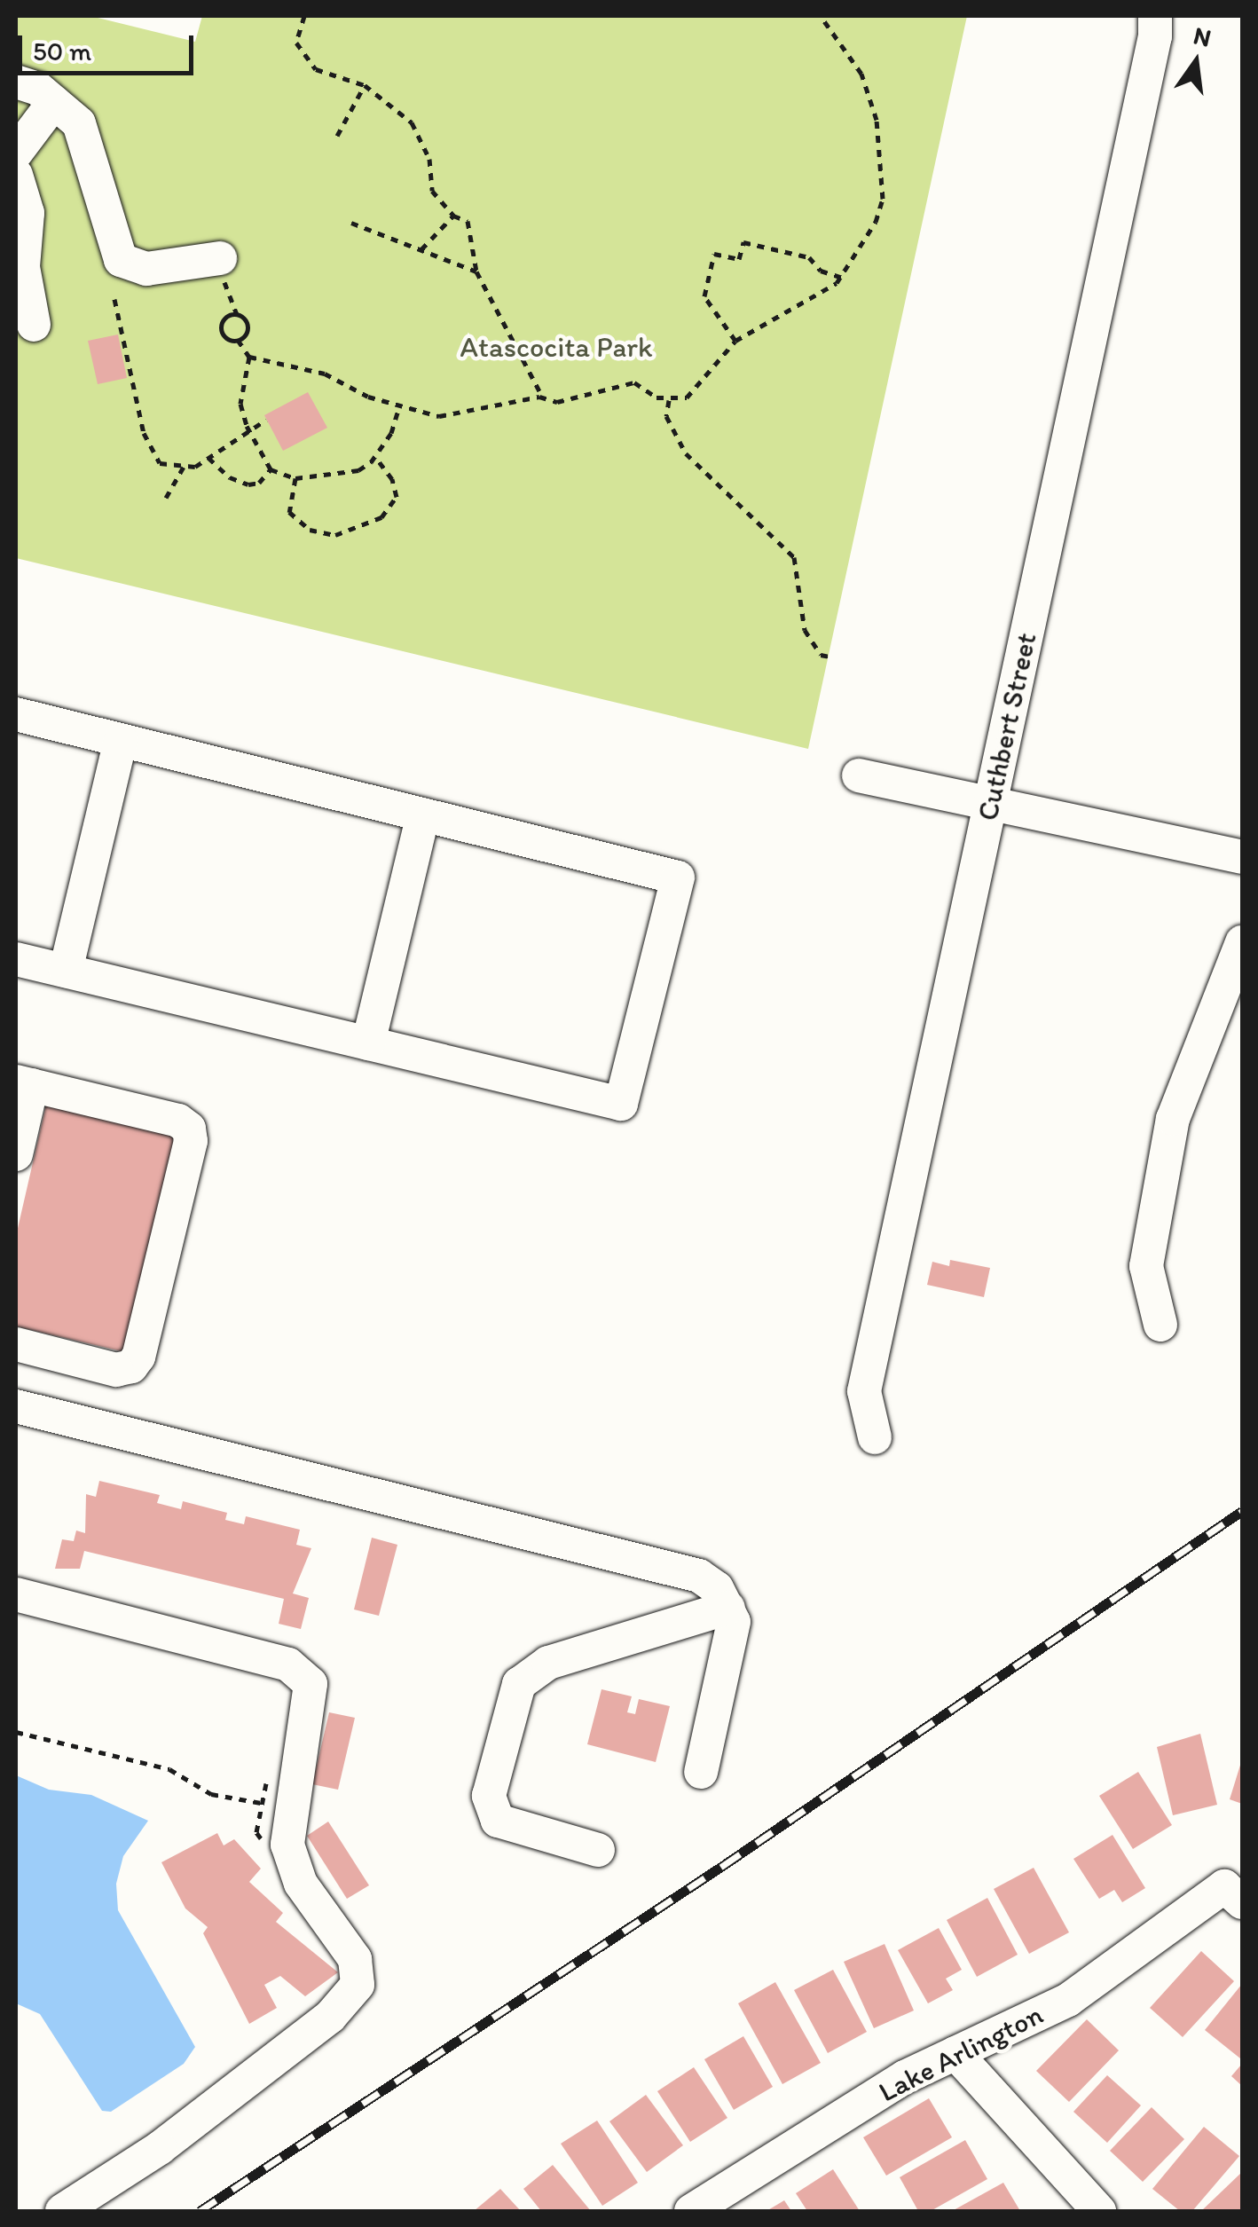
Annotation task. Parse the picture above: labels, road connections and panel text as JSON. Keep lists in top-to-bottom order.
{
  "streets": {
    "street": ["Cuthbert Street", "Lake Arlington"]
  },
  "parks": ["Atascocita Park"],
  "scale_bar": "50 m",
  "north": "top"
}
